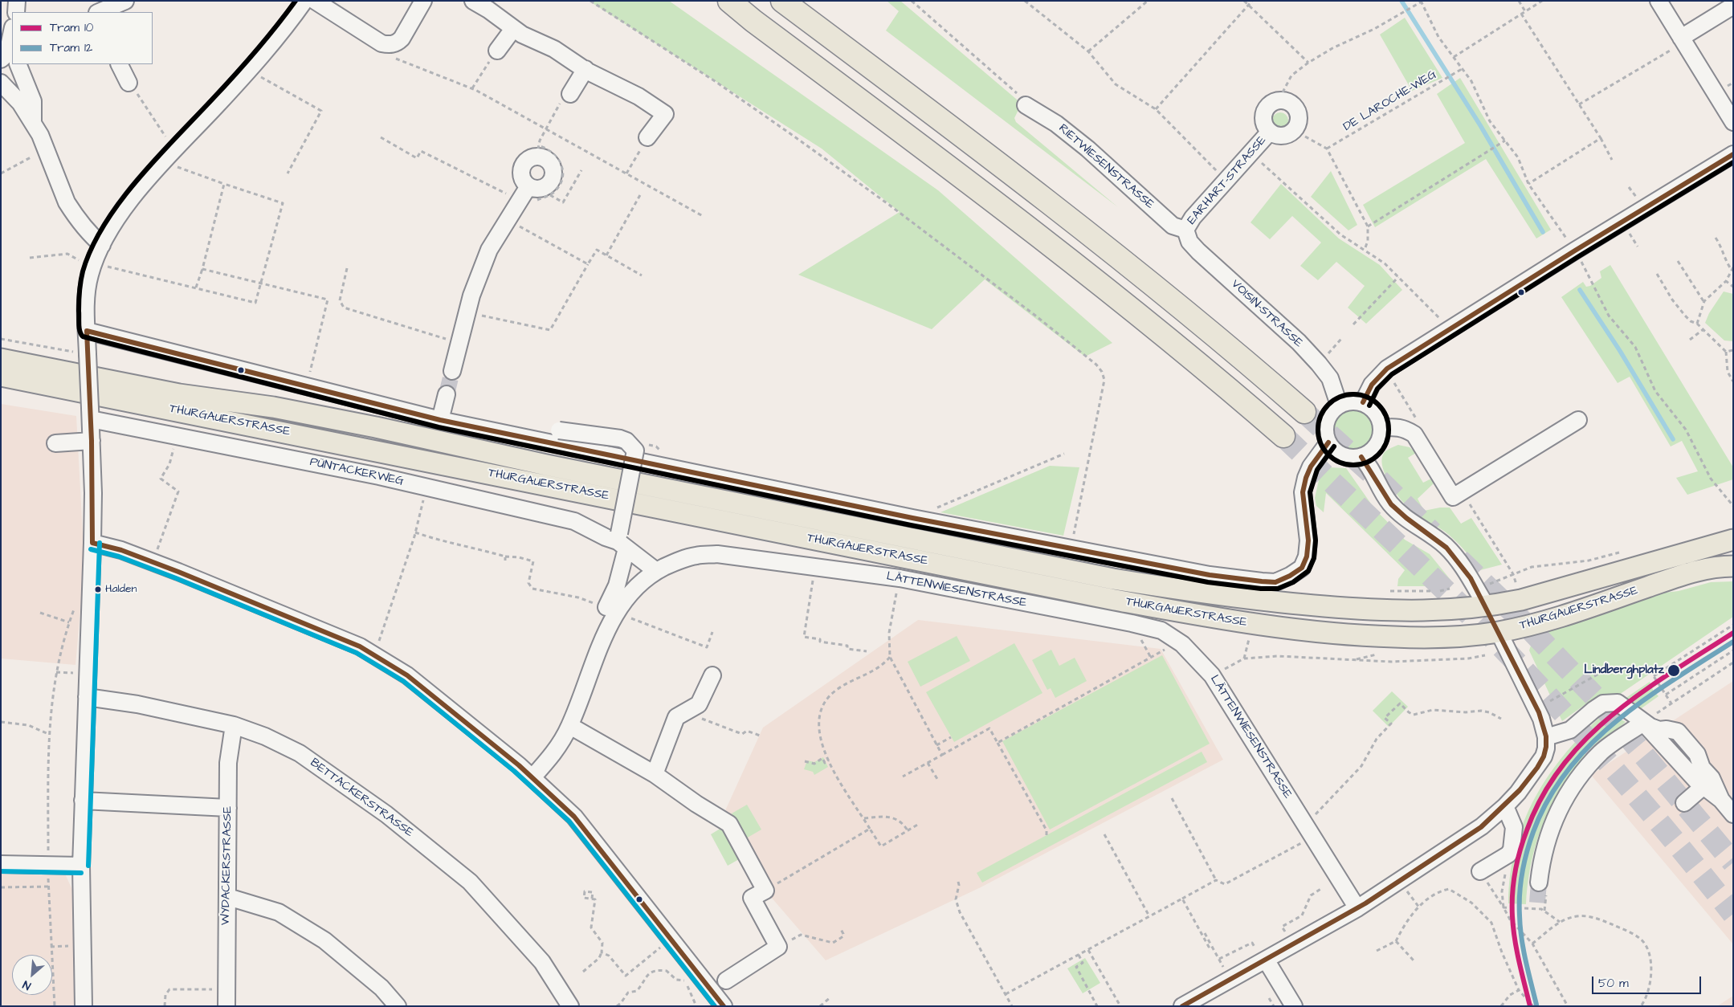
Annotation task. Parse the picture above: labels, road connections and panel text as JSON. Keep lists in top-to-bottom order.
{
  "streets": {
    "main road": ["THURGAUERSTRASSE"],
    "street": [
      "RIETWIESENSTRASSE",
      "EARHART-STRASSE",
      "VOISIN-STRASSE",
      "PÜNTACKERWEG",
      "LÄTTENWIESENSTRASSE",
      "BETTACKERSTRASSE",
      "WYDACKERSTRASSE"
    ],
    "path": ["DE LAROCHE-WEG"]
  },
  "crossings": [
    ["RIETWIESENSTRASSE", "EARHART-STRASSE"],
    ["RIETWIESENSTRASSE", "VOISIN-STRASSE"],
    ["EARHART-STRASSE", "VOISIN-STRASSE"],
    ["PÜNTACKERWEG", "LÄTTENWIESENSTRASSE"],
    ["BETTACKERSTRASSE", "WYDACKERSTRASSE"]
  ],
  "places": ["Halden", "Lindberghplatz"],
  "lines": ["tram line 10", "tram line 12"],
  "legend": ["Tram 10", "Tram 12"],
  "scale_bar": "50 m",
  "north": "bottom left"
}
